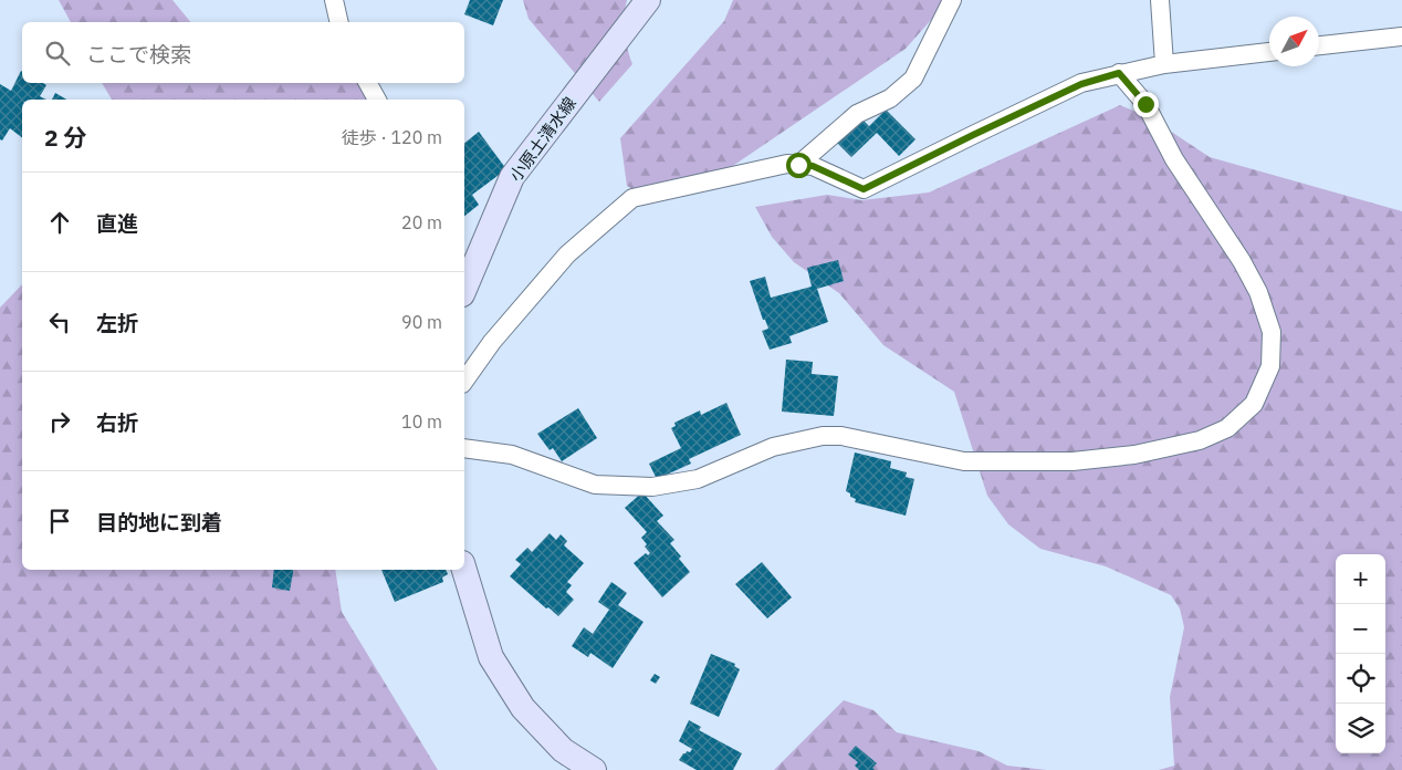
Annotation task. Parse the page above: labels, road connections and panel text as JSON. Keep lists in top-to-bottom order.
{
  "streets": {
    "main road": ["小原土清水線"]
  },
  "north": "top right",
  "page": {
    "search": "ここで検索",
    "heading": ["2 分", "徒歩 · 120 m"],
    "list": [
      ["直進", "20 m"],
      ["左折", "90 m"],
      ["右折", "10 m"],
      "目的地に到着"
    ],
    "map_buttons": ["+", "−"]
  }
}
